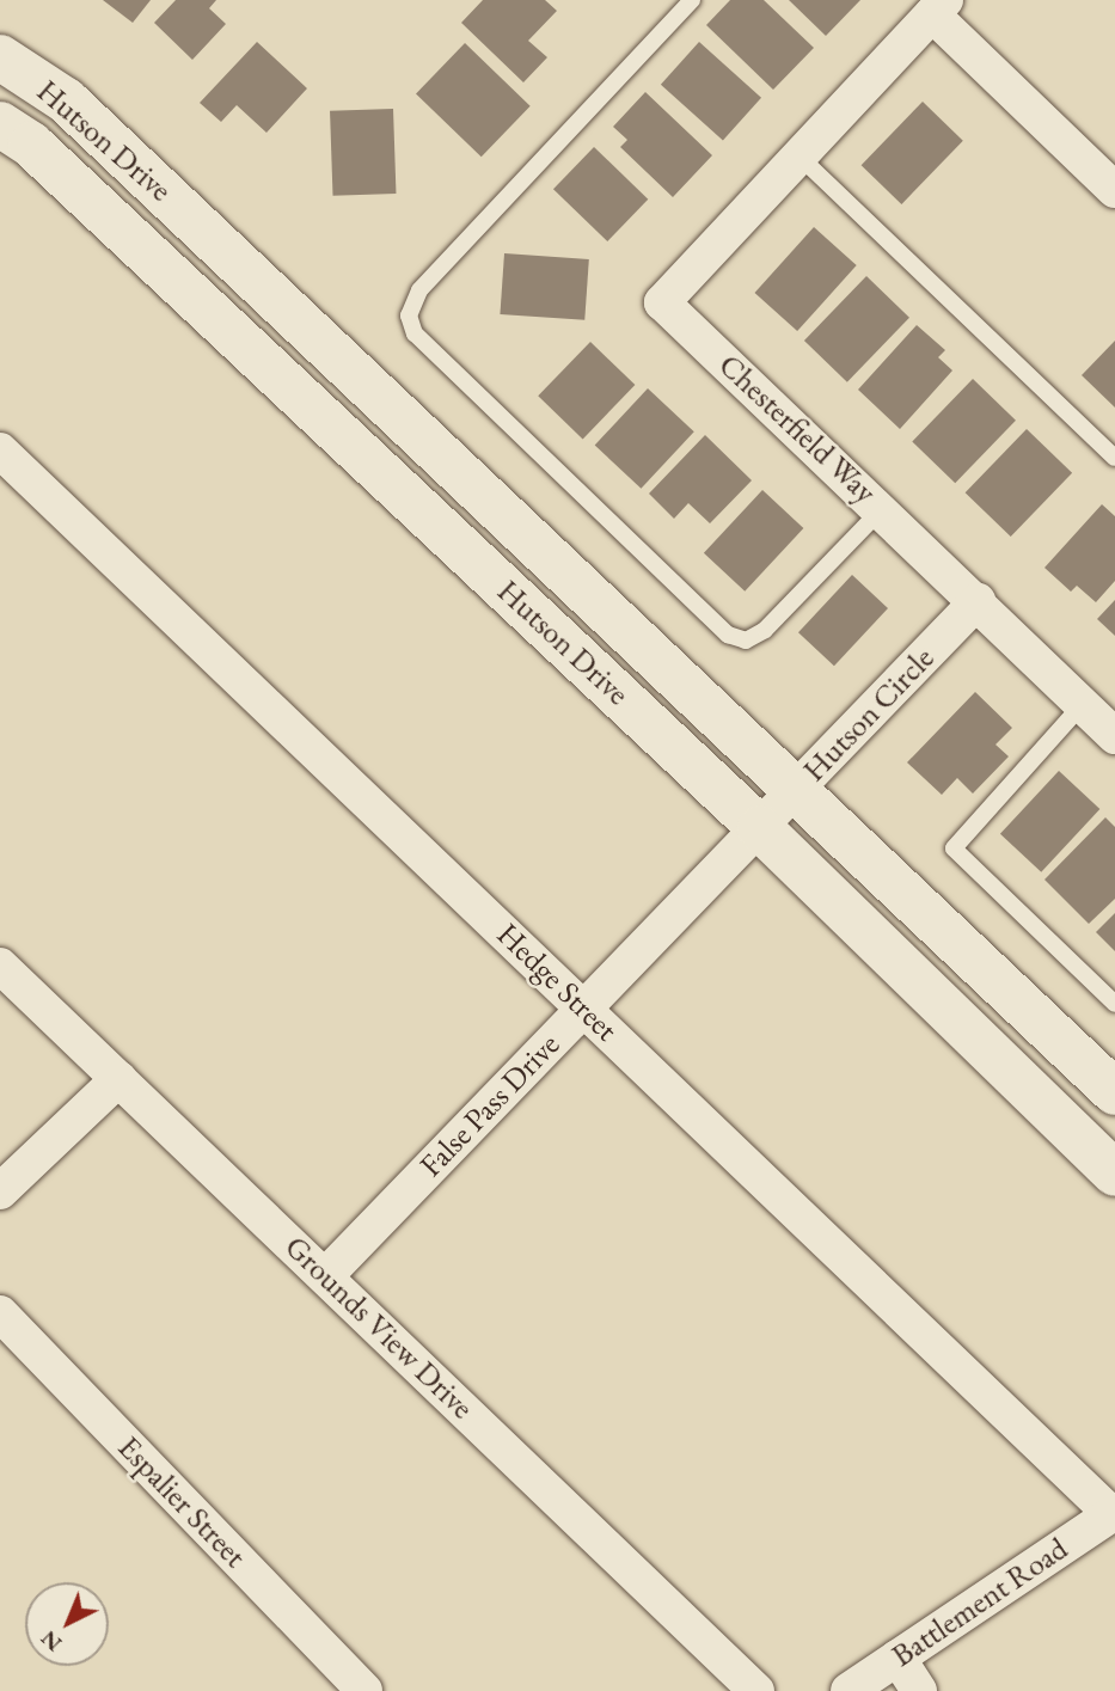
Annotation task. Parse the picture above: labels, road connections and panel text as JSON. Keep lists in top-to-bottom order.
{
  "streets": {
    "street": [
      "Hutson Drive",
      "Chesterfield Way",
      "Hutson Circle",
      "Hedge Street",
      "False Pass Drive",
      "Grounds View Drive",
      "Espalier Street",
      "Battlement Road"
    ]
  },
  "crossings": [
    ["Hutson Drive", "Hutson Circle"],
    ["Hutson Drive", "False Pass Drive"],
    ["Chesterfield Way", "Hutson Circle"],
    ["Hutson Circle", "False Pass Drive"],
    ["Hedge Street", "False Pass Drive"],
    ["Hedge Street", "Battlement Road"],
    ["False Pass Drive", "Grounds View Drive"]
  ],
  "north": "bottom left"
}
